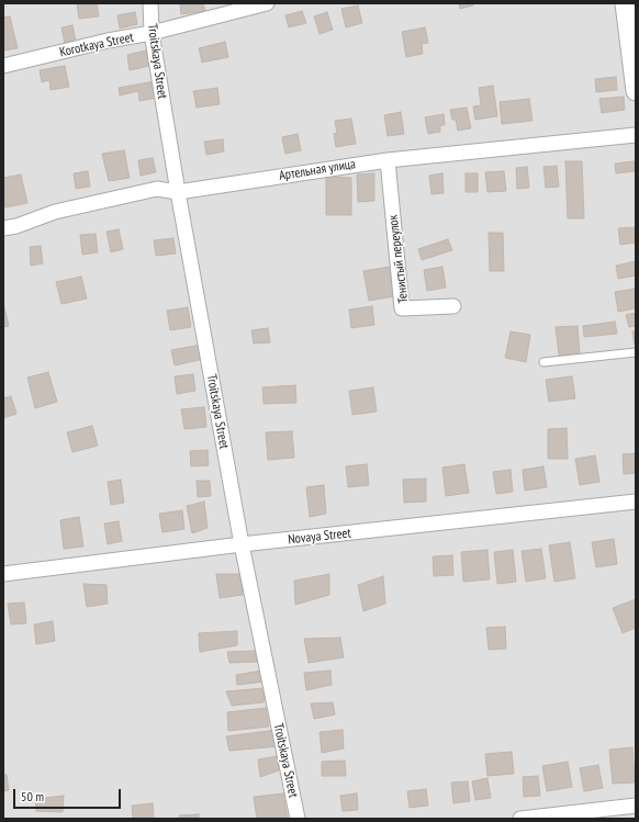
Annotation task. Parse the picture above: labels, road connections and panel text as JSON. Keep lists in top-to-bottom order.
{
  "streets": {
    "street": [
      "Korotkaya Street",
      "Troitskaya Street",
      "Артельная улица",
      "Тенистый переулок",
      "Novaya Street"
    ]
  },
  "crossings": [
    ["Korotkaya Street", "Troitskaya Street"],
    ["Troitskaya Street", "Артельная улица"],
    ["Troitskaya Street", "Novaya Street"],
    ["Артельная улица", "Тенистый переулок"]
  ],
  "scale_bar": "50 m"
}
